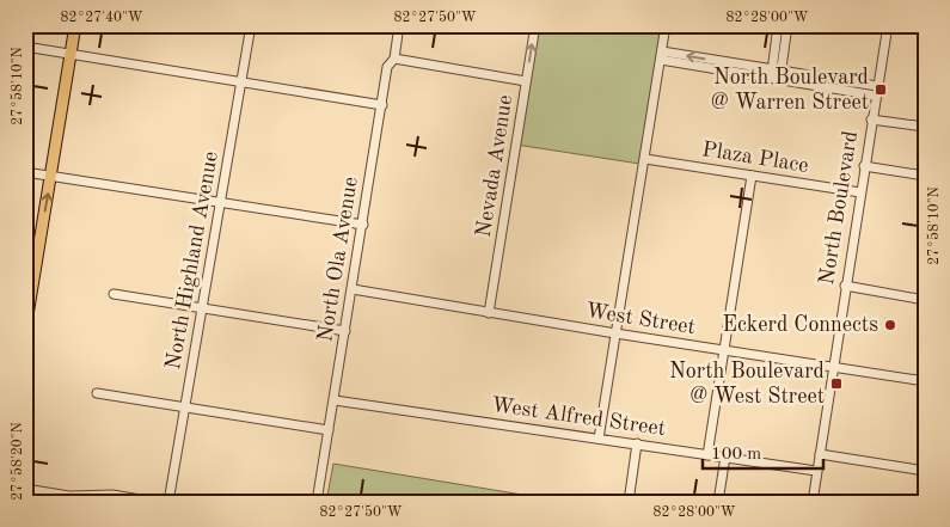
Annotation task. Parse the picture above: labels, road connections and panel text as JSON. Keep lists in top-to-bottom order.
{
  "streets": {
    "street": [
      "Plaza Place",
      "Nevada Avenue",
      "North Boulevard",
      "North Ola Avenue",
      "North Highland Avenue",
      "West Street",
      "West Alfred Street"
    ]
  },
  "crossings": [
    ["Plaza Place", "North Boulevard"],
    ["Nevada Avenue", "West Street"],
    ["North Boulevard", "West Street"],
    ["North Boulevard", "West Alfred Street"],
    ["North Ola Avenue", "West Street"],
    ["North Ola Avenue", "West Alfred Street"]
  ],
  "places": {
    "transit": ["North Boulevard @ Warren Street", "North Boulevard @ West Street"],
    "other": ["Eckerd Connects"]
  },
  "scale_bar": "100 m",
  "coordinates": [
    "82°27'40\"W",
    "82°27'50\"W",
    "82°28'00\"W",
    "27°58'10\"N",
    "27°58'20\"N"
  ]
}
